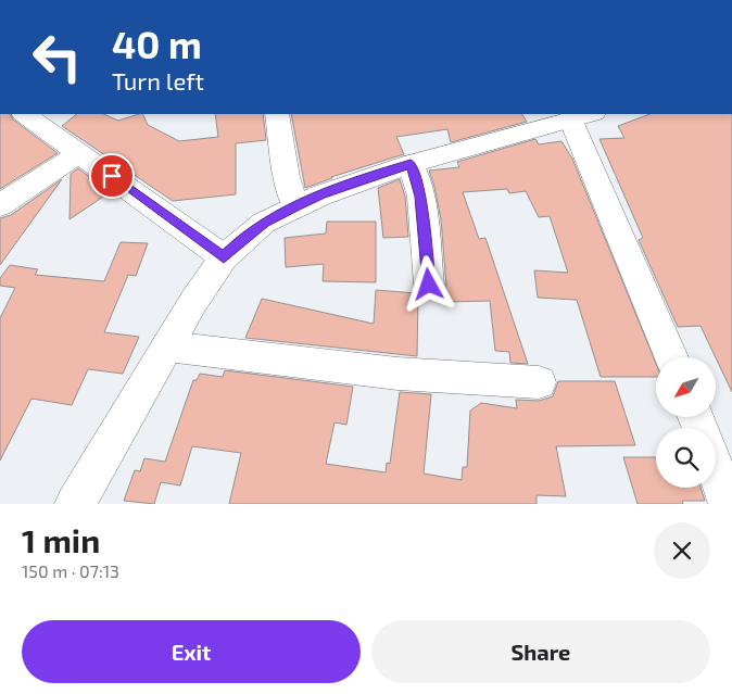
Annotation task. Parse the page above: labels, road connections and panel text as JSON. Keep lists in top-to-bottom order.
{
  "north": "bottom left",
  "page": {
    "turn": ["40 m", "Turn left"],
    "heading": ["1 min", "150 m · 07:13"],
    "buttons": ["Exit", "Share"]
  }
}
